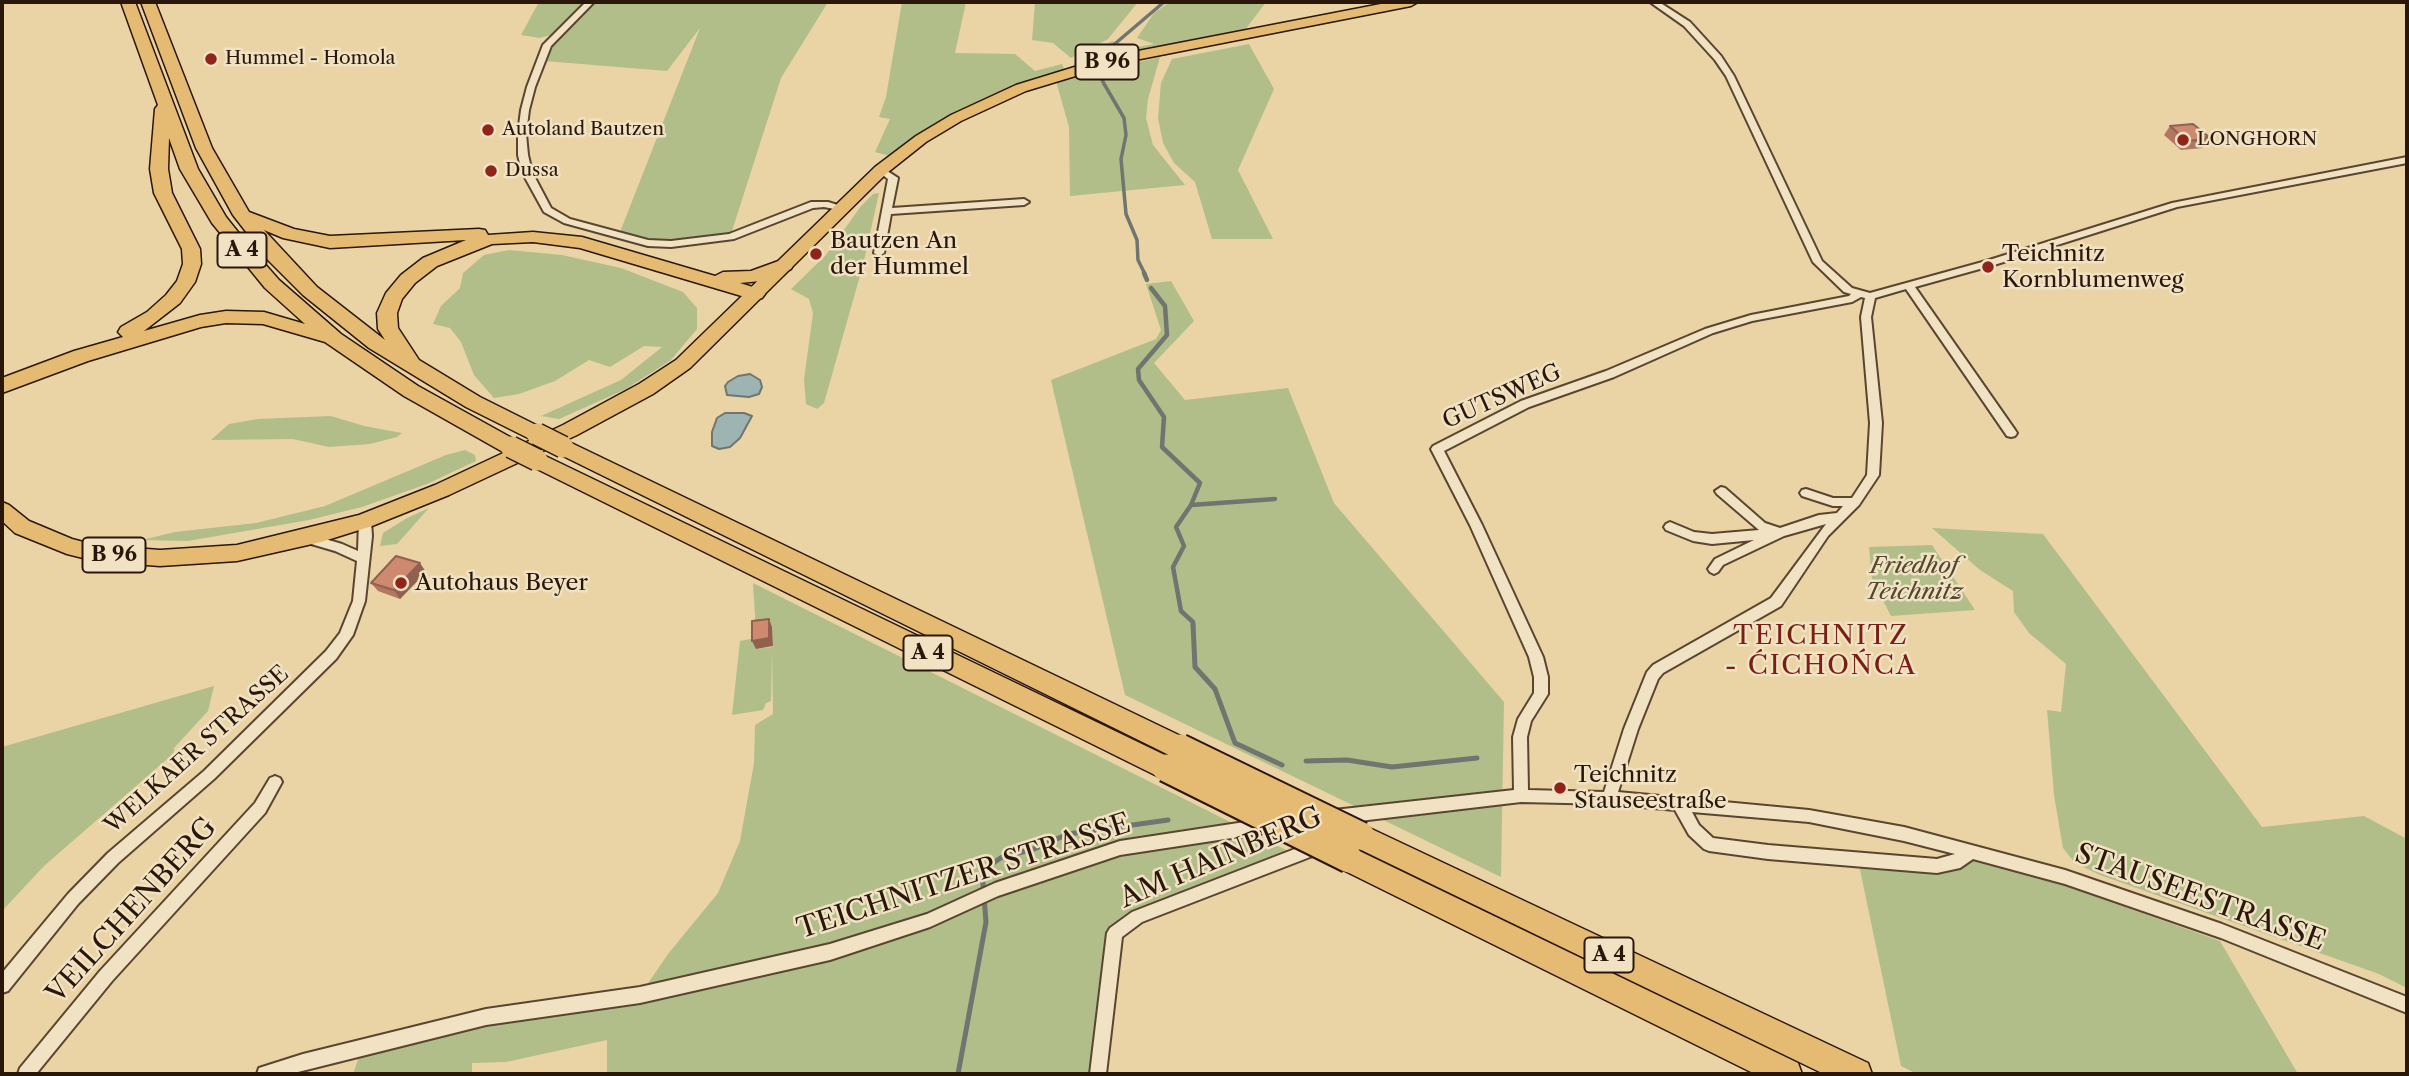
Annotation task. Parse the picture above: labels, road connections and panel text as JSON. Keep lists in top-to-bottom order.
{
  "streets": {
    "highway": ["A 4"],
    "main road": ["B 96"],
    "street": [
      "GUTSWEG",
      "WELKAER STRASSE",
      "AM HAINBERG",
      "TEICHNITZER STRASSE",
      "STAUSEESTRASSE",
      "VEILCHENBERG"
    ]
  },
  "crossings": [
    ["B 96", "WELKAER STRASSE"],
    ["GUTSWEG", "TEICHNITZER STRASSE"],
    ["GUTSWEG", "STAUSEESTRASSE"],
    ["AM HAINBERG", "TEICHNITZER STRASSE"],
    ["TEICHNITZER STRASSE", "STAUSEESTRASSE"]
  ],
  "districts": ["TEICHNITZ - ĆICHOŃCA"],
  "parks": ["Friedhof Teichnitz"],
  "places": [
    "Hummel - Homola",
    "Autoland Bautzen",
    "LONGHORN",
    "Dussa",
    "Bautzen An der Hummel",
    "Teichnitz Kornblumenweg",
    "Autohaus Beyer",
    "Teichnitz Stauseestraße"
  ]
}
